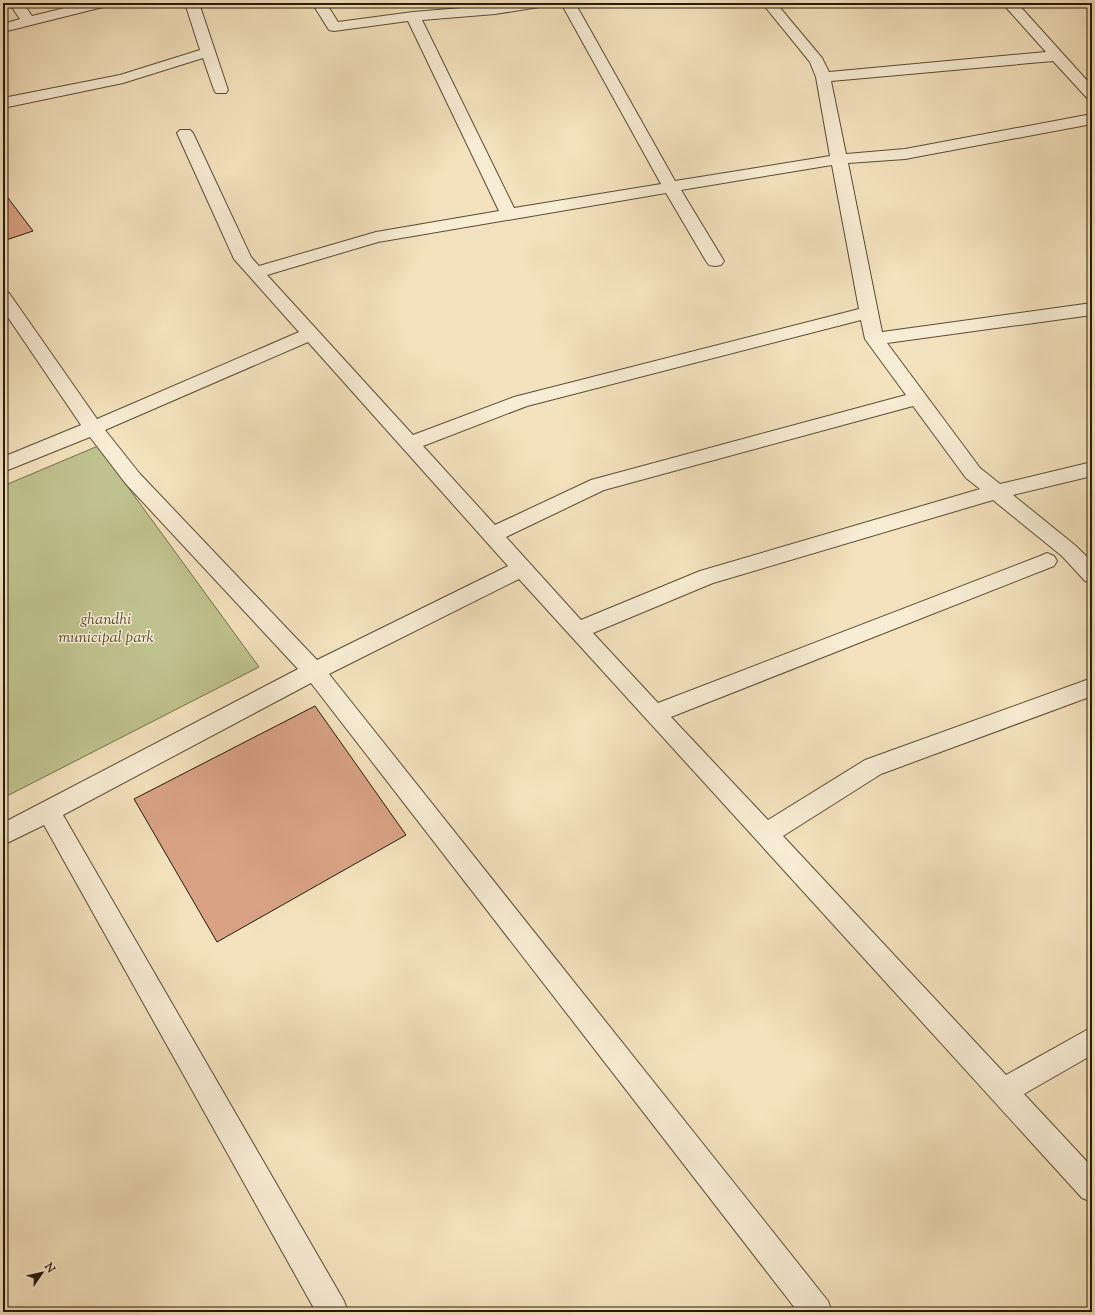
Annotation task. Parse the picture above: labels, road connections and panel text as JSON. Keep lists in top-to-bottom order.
{
  "parks": ["ghandhi municipal park"],
  "north": "top right"
}
